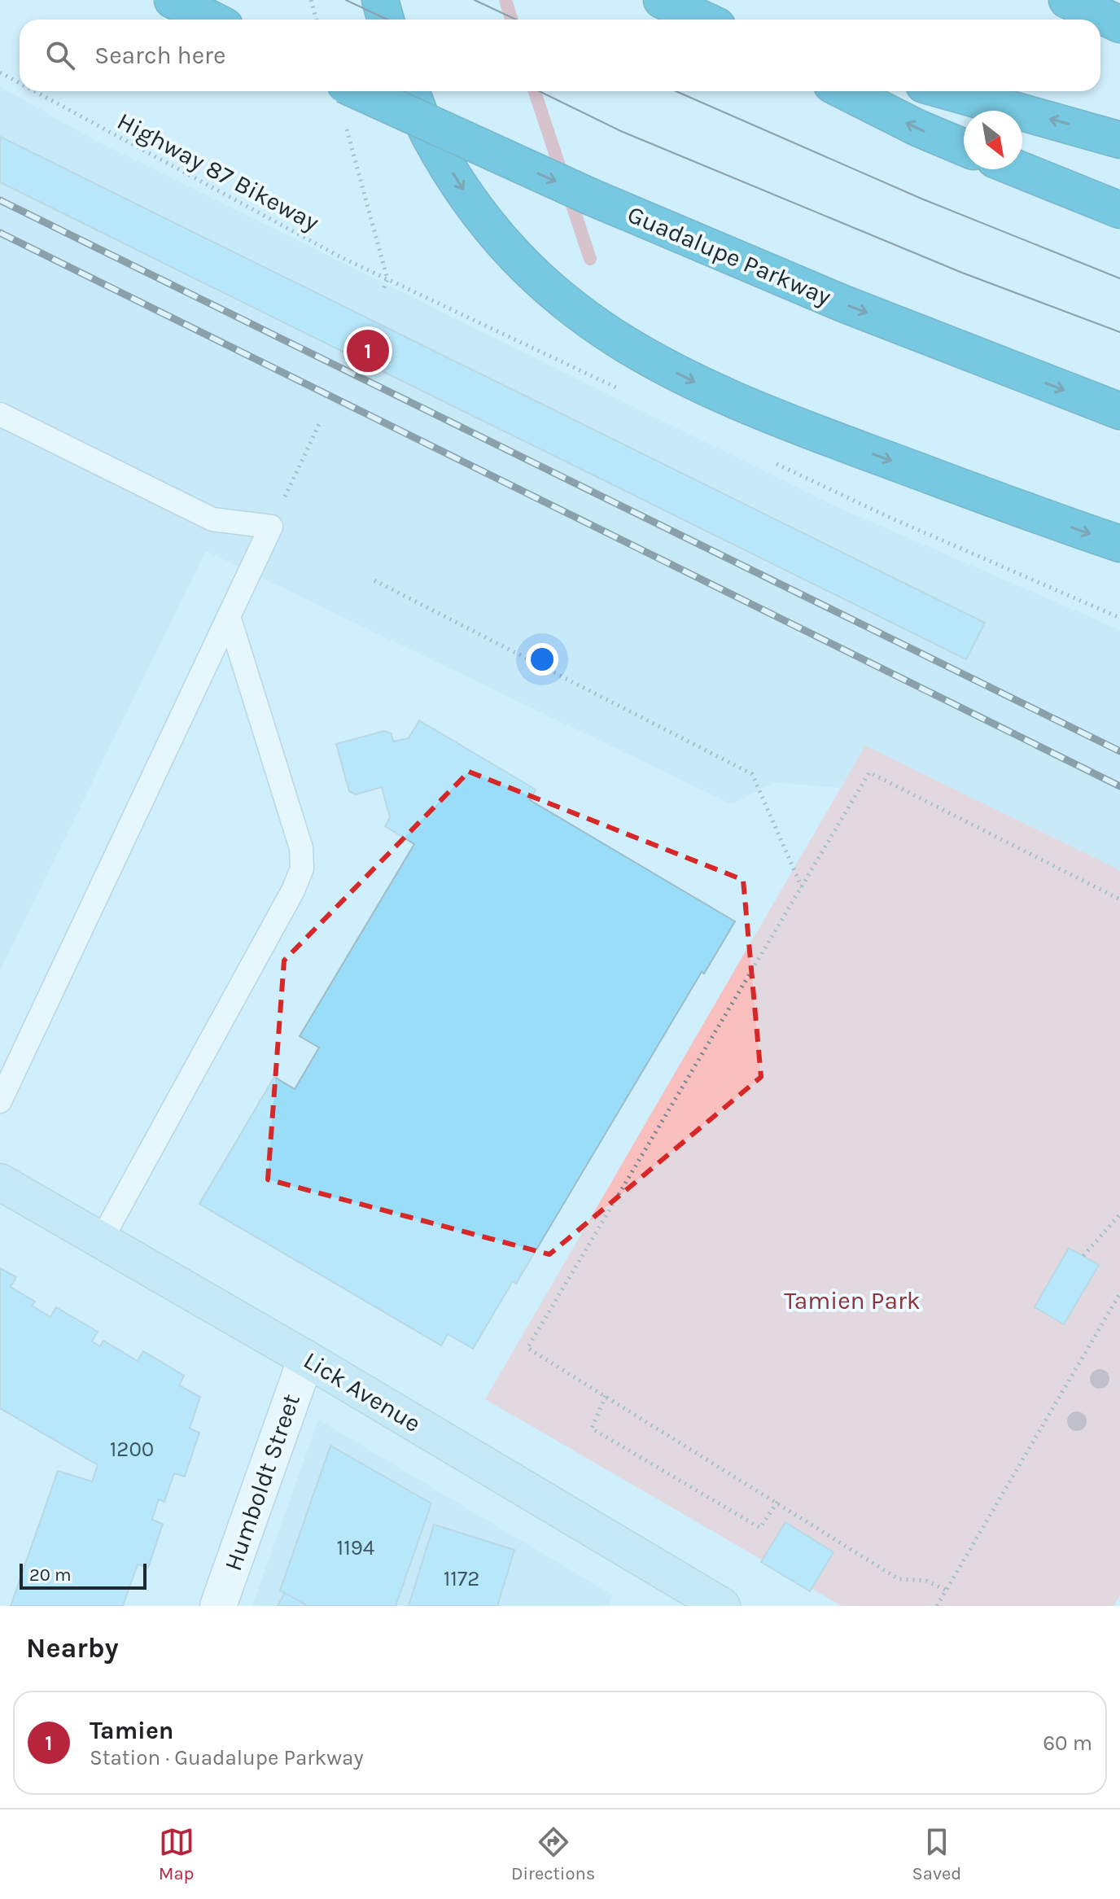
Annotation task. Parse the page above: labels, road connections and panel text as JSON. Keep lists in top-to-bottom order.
{
  "streets": {
    "highway": ["Guadalupe Parkway"],
    "street": ["Lick Avenue", "Humboldt Street"],
    "path": ["Highway 87 Bikeway"]
  },
  "crossings": [
    ["Lick Avenue", "Humboldt Street"]
  ],
  "parks": ["Tamien Park"],
  "house_numbers": ["1200", "1194", "1172"],
  "scale_bar": "20 m",
  "north": "bottom right",
  "page": {
    "search": "Search here",
    "pins": "1",
    "scale": "20 m",
    "heading": "Nearby",
    "list": [
      {
        "mark": "1",
        "name": "Tamien",
        "note": "Station · Guadalupe Parkway",
        "value": "60 m"
      }
    ],
    "nav": ["Map", "Directions", "Saved"]
  }
}
